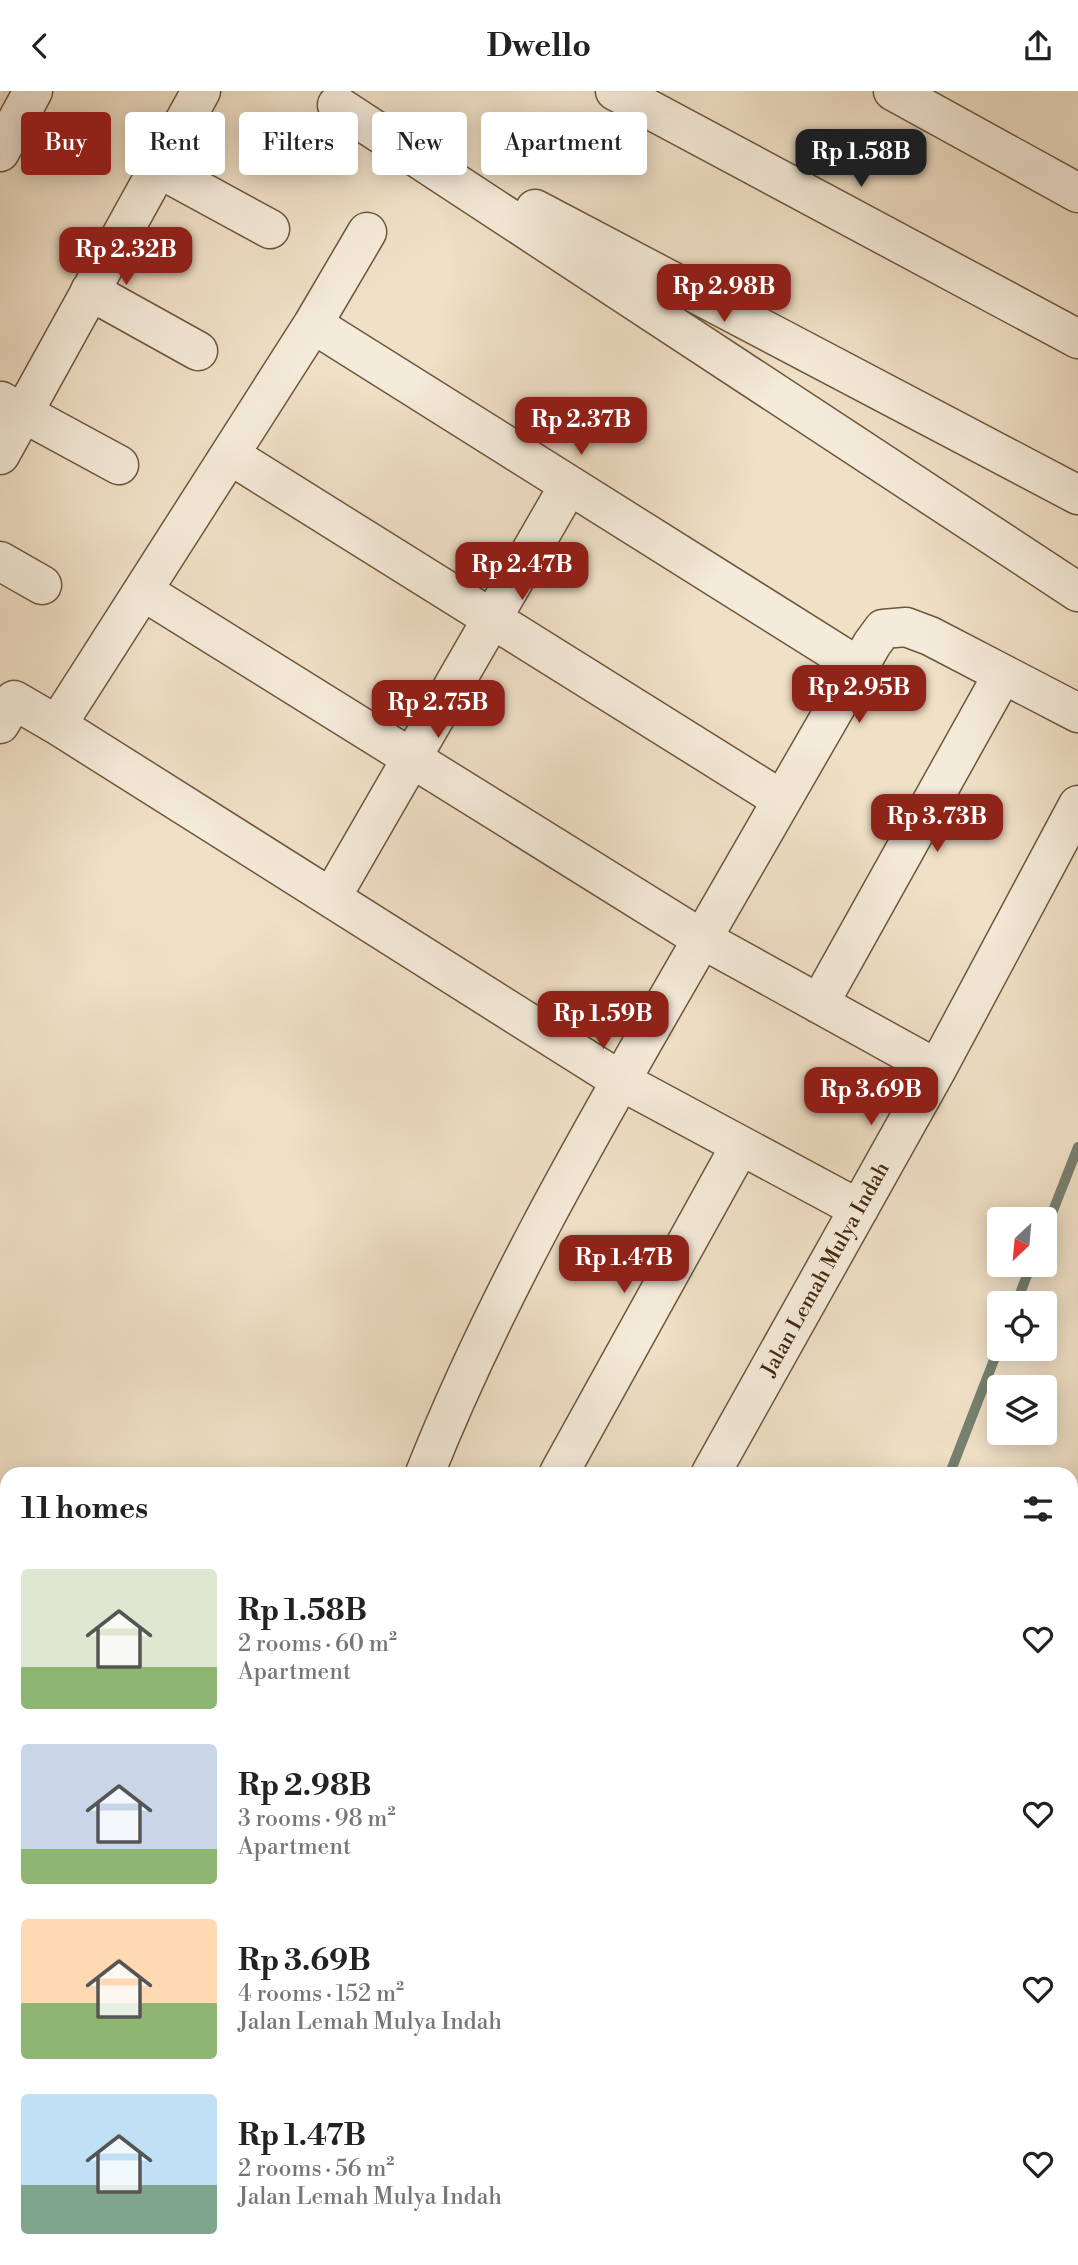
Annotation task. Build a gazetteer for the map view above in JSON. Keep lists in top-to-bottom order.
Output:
{
  "streets": {
    "street": ["Jalan Lemah Mulya Indah"]
  },
  "north": "bottom left",
  "page": {
    "header": "Dwello",
    "chip": [
      "Buy",
      "Rent",
      "Filters",
      "New",
      "Apartment"
    ],
    "price": [
      "Rp 1.58B",
      "Rp 2.32B",
      "Rp 2.98B",
      "Rp 2.37B",
      "Rp 2.47B",
      "Rp 2.95B",
      "Rp 2.75B",
      "Rp 3.73B",
      "Rp 1.59B",
      "Rp 3.69B",
      "Rp 1.47B"
    ],
    "heading": "11 homes",
    "list": [
      {
        "name": "Rp 1.58B",
        "note": "2 rooms · 60 m² · Apartment"
      },
      {
        "name": "Rp 2.98B",
        "note": "3 rooms · 98 m² · Apartment"
      },
      {
        "name": "Rp 3.69B",
        "note": "4 rooms · 152 m² · Jalan Lemah Mulya Indah"
      },
      {
        "name": "Rp 1.47B",
        "note": "2 rooms · 56 m² · Jalan Lemah Mulya Indah"
      }
    ]
  }
}
